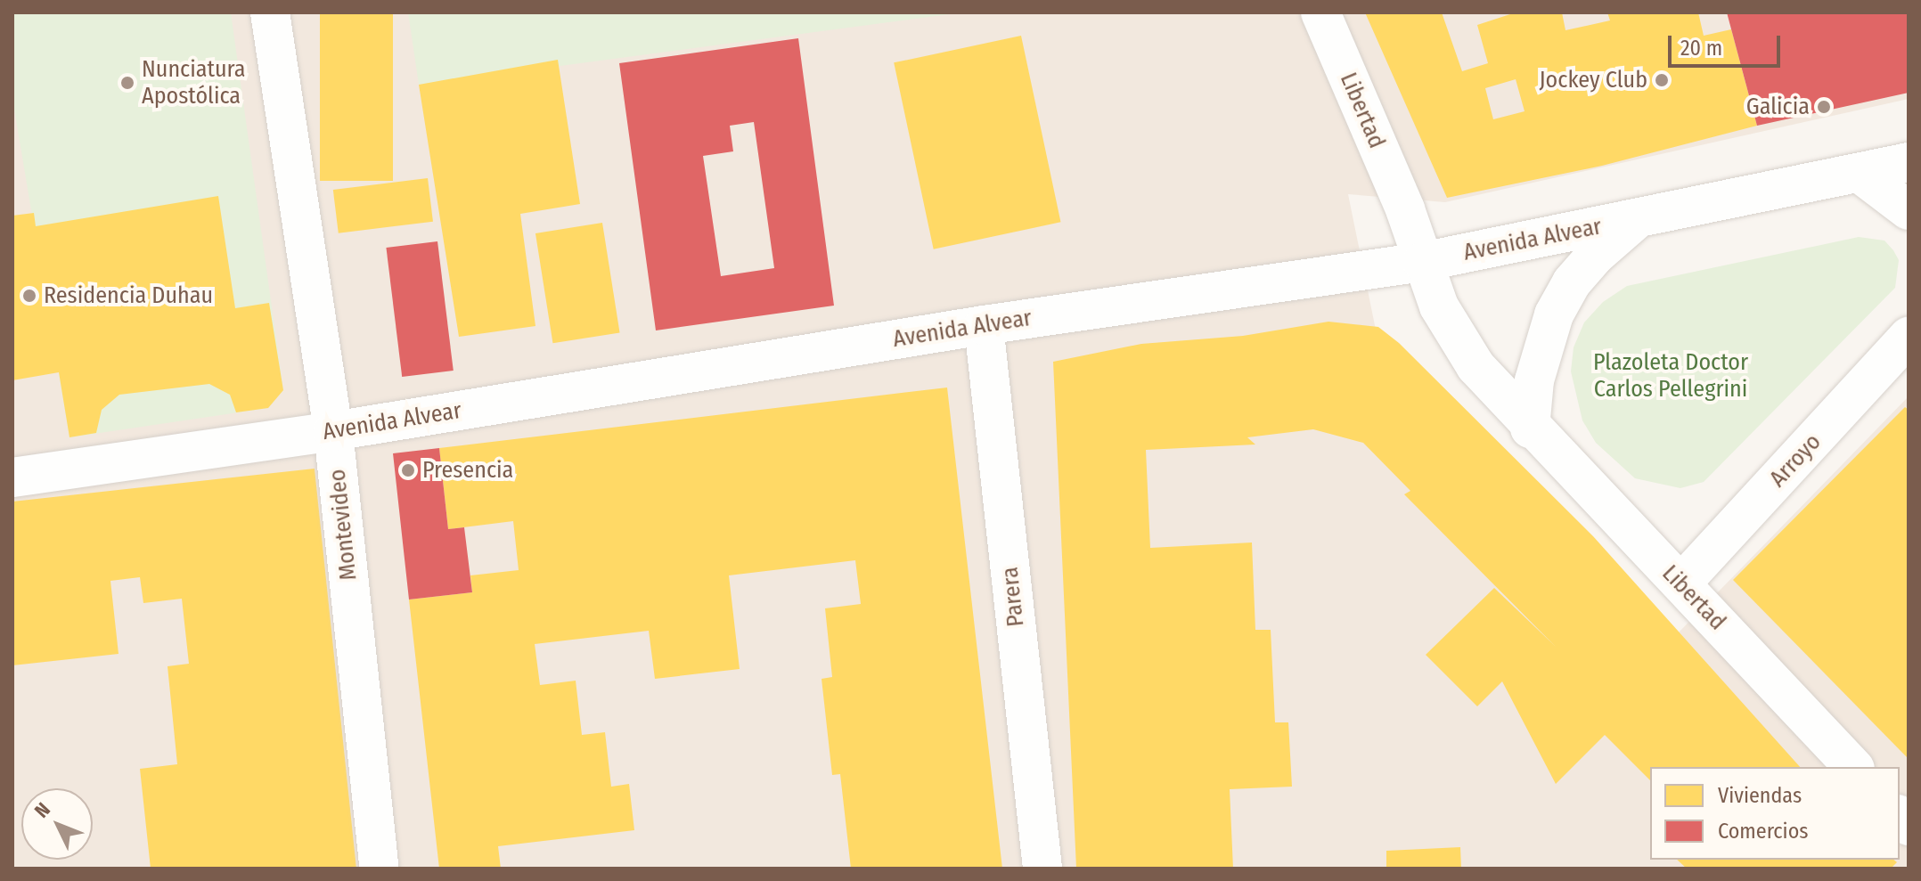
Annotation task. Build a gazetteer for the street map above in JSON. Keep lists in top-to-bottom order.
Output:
{
  "streets": {
    "street": [
      "Libertad",
      "Avenida Alvear",
      "Arroyo",
      "Montevideo",
      "Parera"
    ]
  },
  "crossings": [
    ["Libertad", "Avenida Alvear"],
    ["Libertad", "Arroyo"],
    ["Avenida Alvear", "Montevideo"],
    ["Avenida Alvear", "Parera"]
  ],
  "parks": ["Plazoleta Doctor Carlos Pellegrini"],
  "places": [
    "Jockey Club",
    "Nunciatura Apostólica",
    "Galicia",
    "Residencia Duhau",
    "Presencia"
  ],
  "legend": ["Viviendas", "Comercios"],
  "scale_bar": "20 m",
  "north": "top left"
}
